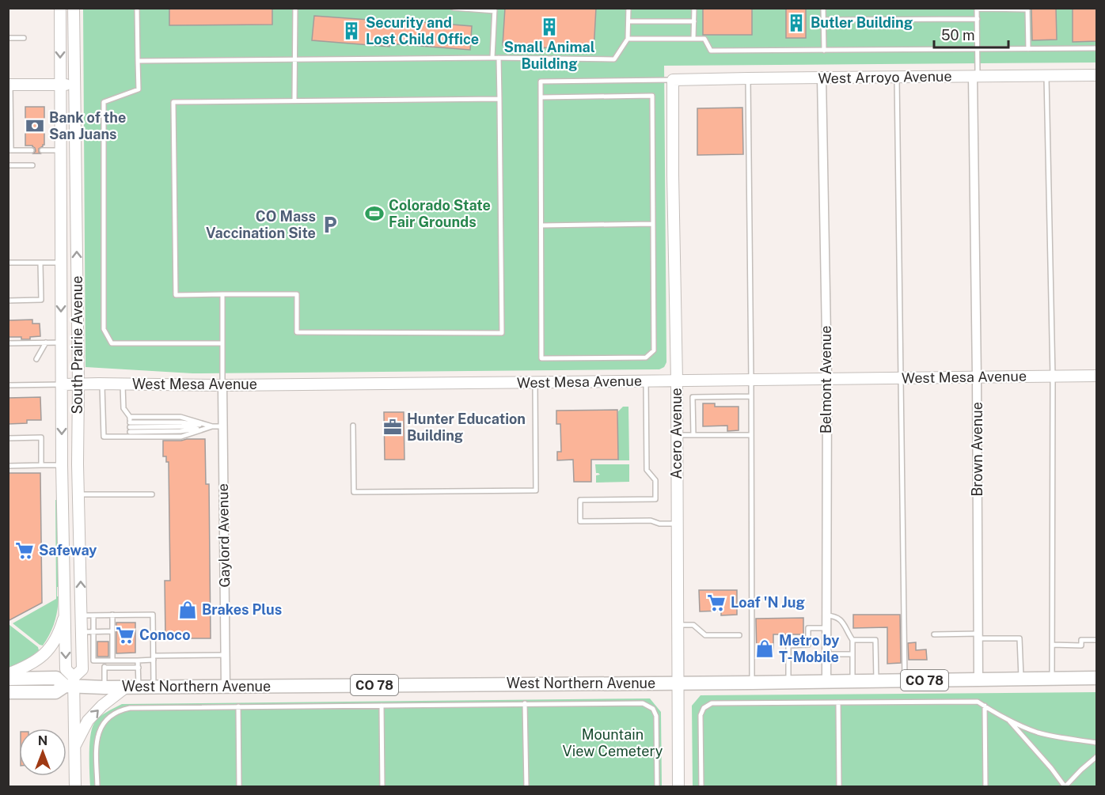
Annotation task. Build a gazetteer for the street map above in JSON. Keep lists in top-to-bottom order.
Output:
{
  "streets": {
    "main road": ["CO 78", "West Northern Avenue"],
    "street": [
      "West Arroyo Avenue",
      "South Prairie Avenue",
      "West Mesa Avenue",
      "Belmont Avenue",
      "Acero Avenue",
      "Brown Avenue",
      "Gaylord Avenue"
    ]
  },
  "crossings": [
    ["West Arroyo Avenue", "Belmont Avenue"],
    ["West Arroyo Avenue", "Acero Avenue"],
    ["West Arroyo Avenue", "Brown Avenue"],
    ["South Prairie Avenue", "West Mesa Avenue"],
    ["South Prairie Avenue", "West Northern Avenue"],
    ["West Mesa Avenue", "Belmont Avenue"],
    ["West Mesa Avenue", "Acero Avenue"],
    ["West Mesa Avenue", "Brown Avenue"],
    ["West Mesa Avenue", "Gaylord Avenue"],
    ["Belmont Avenue", "West Northern Avenue"],
    ["Acero Avenue", "West Northern Avenue"],
    ["Brown Avenue", "West Northern Avenue"],
    ["Gaylord Avenue", "West Northern Avenue"]
  ],
  "parks": ["Mountain View Cemetery"],
  "places": {
    "building": ["Butler Building", "Small Animal Building", "Security and Lost Child Office"],
    "bank": ["Bank of the San Juans"],
    "sports": ["Colorado State Fair Grounds"],
    "parking": ["CO Mass Vaccination Site"],
    "office": ["Hunter Education Building"],
    "supermarket": ["Safeway", "Loaf 'N Jug", "Conoco"],
    "shop": ["Brakes Plus", "Metro by T-Mobile"]
  },
  "scale_bar": "50 m",
  "north": "top"
}
